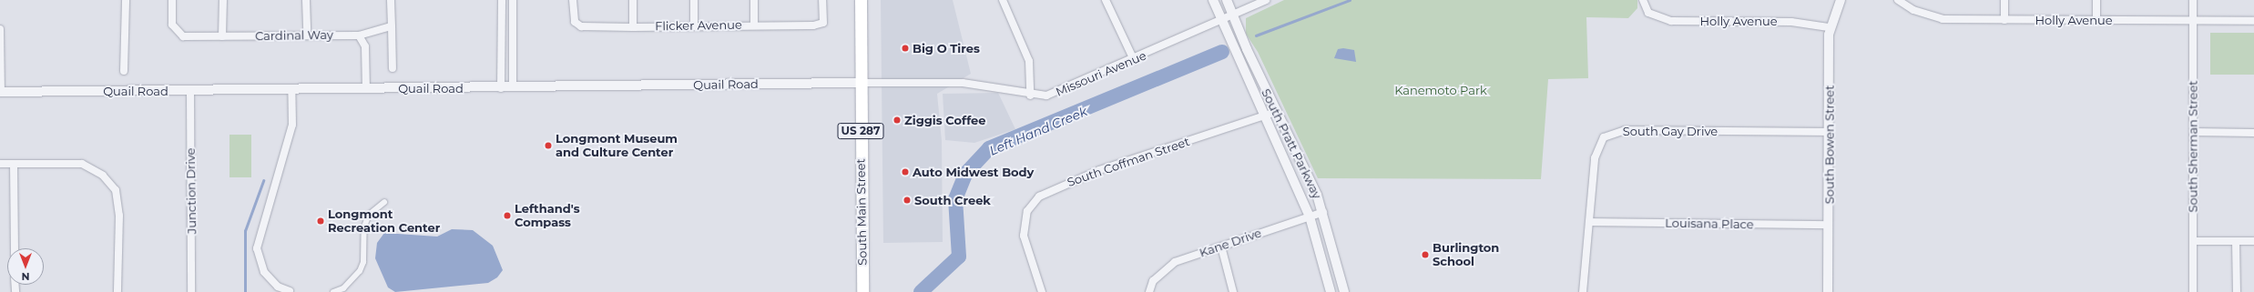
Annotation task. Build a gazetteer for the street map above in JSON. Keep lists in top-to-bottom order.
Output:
{
  "streets": {
    "main road": ["US 287", "South Main Street"],
    "street": [
      "Holly Avenue",
      "Flicker Avenue",
      "Cardinal Way",
      "Missouri Avenue",
      "Quail Road",
      "South Gay Drive",
      "South Pratt Parkway",
      "South Bowen Street",
      "South Sherman Street",
      "South Coffman Street",
      "Junction Drive",
      "Louisana Place",
      "Kane Drive"
    ]
  },
  "crossings": [
    ["Holly Avenue", "South Bowen Street"],
    ["Holly Avenue", "South Sherman Street"],
    ["Missouri Avenue", "Quail Road"],
    ["Missouri Avenue", "South Pratt Parkway"],
    ["Missouri Avenue", "South Main Street"],
    ["Quail Road", "Junction Drive"],
    ["Quail Road", "South Main Street"],
    ["South Gay Drive", "South Bowen Street"],
    ["South Gay Drive", "Louisana Place"],
    ["South Pratt Parkway", "South Coffman Street"],
    ["South Pratt Parkway", "Kane Drive"],
    ["South Bowen Street", "Louisana Place"]
  ],
  "water": ["Left Hand Creek"],
  "parks": ["Kanemoto Park"],
  "places": [
    "Big O Tires",
    "Ziggis Coffee",
    "Longmont Museum and Culture Center",
    "Auto Midwest Body",
    "South Creek",
    "Lefthand's Compass",
    "Longmont Recreation Center",
    "Burlington School"
  ],
  "north": "bottom"
}
